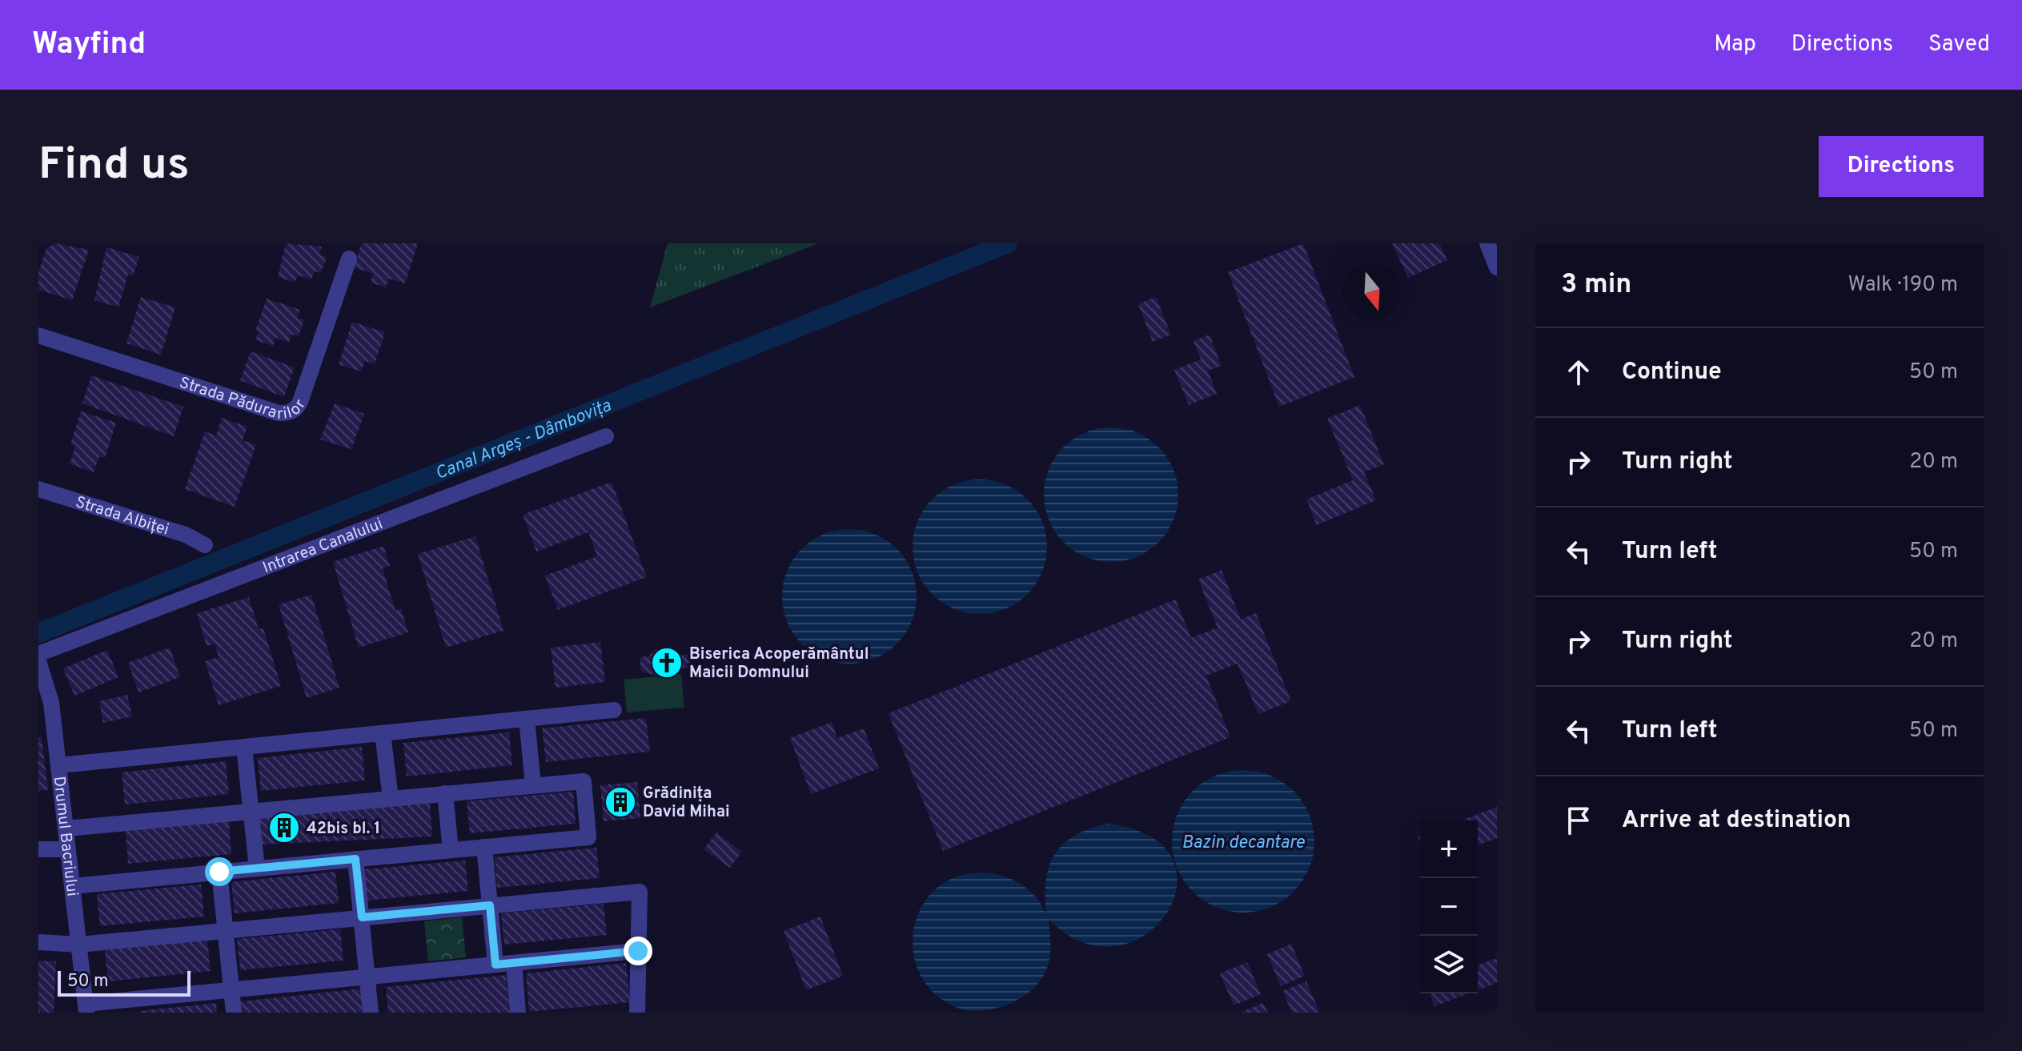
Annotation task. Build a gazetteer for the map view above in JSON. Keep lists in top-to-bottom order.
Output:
{
  "streets": {
    "street": [
      "Strada Pădurarilor",
      "Strada Albiței",
      "Intrarea Canalului",
      "Drumul Bacriului"
    ]
  },
  "water": ["Canal Argeș - Dâmbovița", "Bazin decantare"],
  "places": {
    "church": ["Biserica Acoperământul Maicii Domnului"],
    "building": ["Grădinița David Mihai", "42bis bl. 1"]
  },
  "scale_bar": "50 m",
  "north": "bottom",
  "page": {
    "header": "Wayfind",
    "nav": ["Map", "Directions", "Saved"],
    "buttons": "Directions",
    "title": "Find us",
    "heading": ["3 min", "Walk · 190 m"],
    "list": [
      ["Continue", "50 m"],
      ["Turn right", "20 m"],
      ["Turn left", "50 m"],
      ["Turn right", "20 m"],
      ["Turn left", "50 m"],
      "Arrive at destination"
    ],
    "map_buttons": ["+", "−"],
    "scale": "50 m"
  }
}
